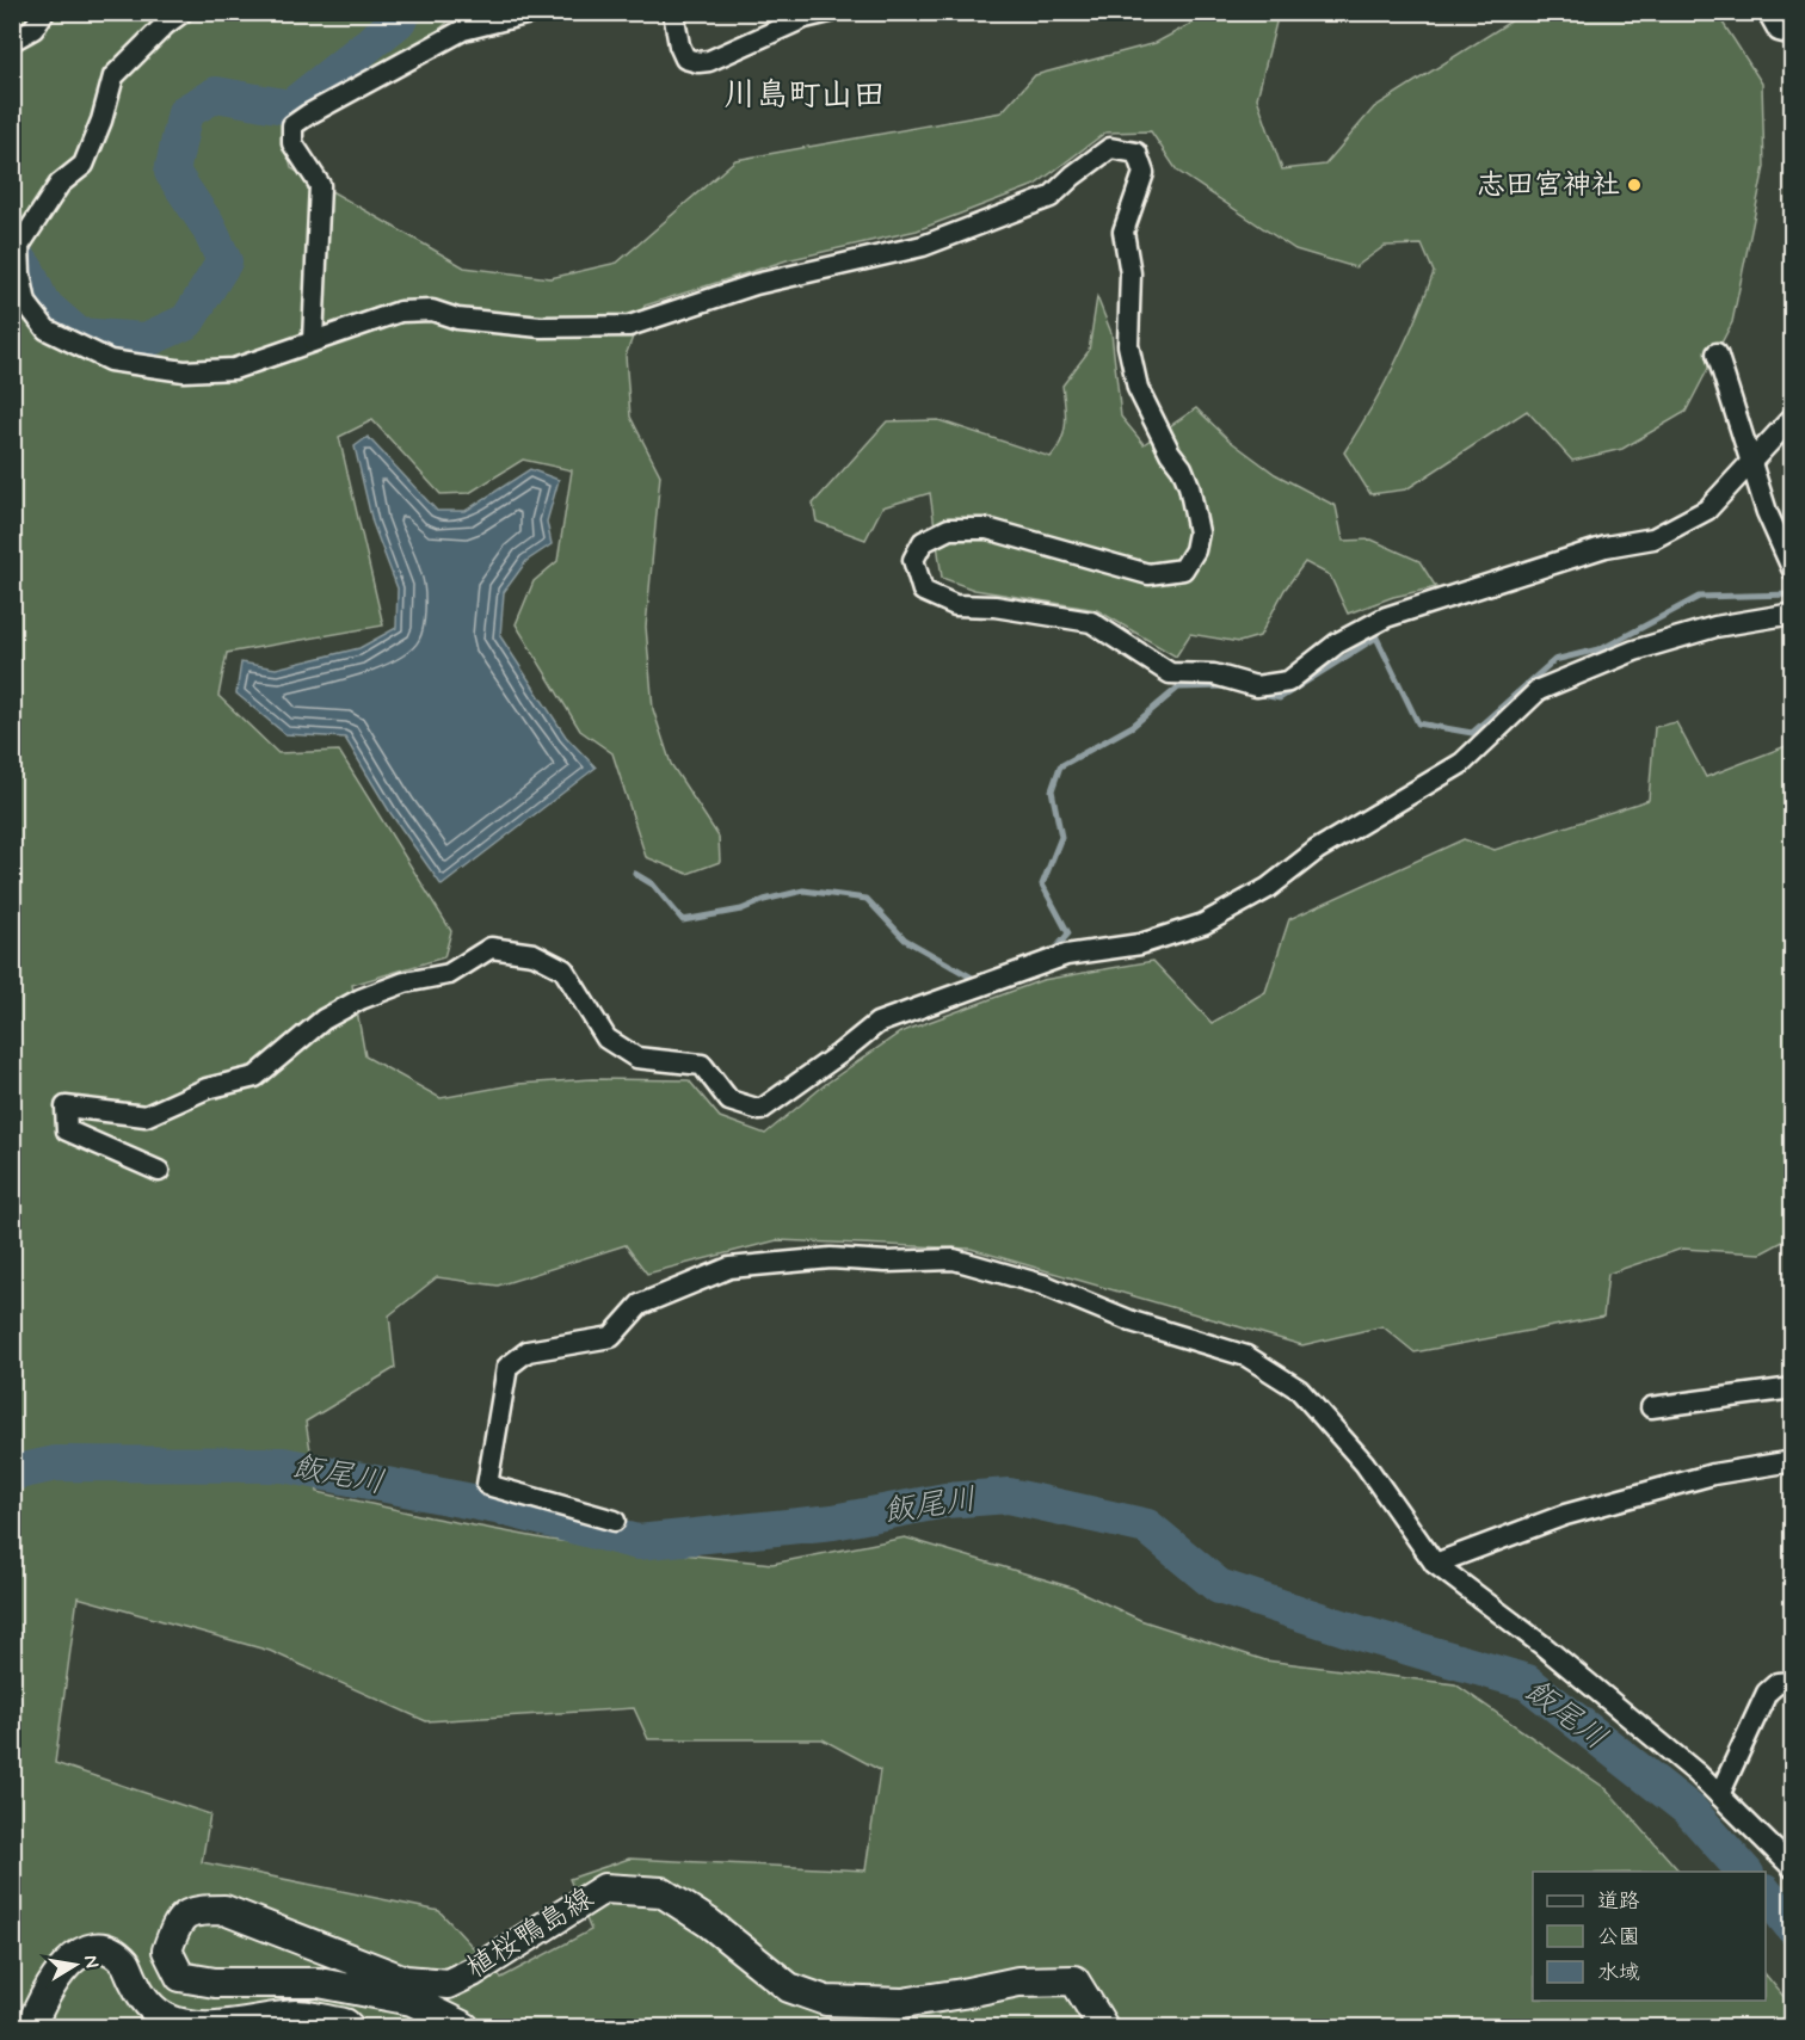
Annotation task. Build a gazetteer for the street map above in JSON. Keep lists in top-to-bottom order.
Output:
{
  "streets": {
    "main road": ["植桜鴨島線"]
  },
  "districts": ["川島町山田"],
  "water": ["飯尾川"],
  "places": ["志田宮神社"],
  "legend": ["道路", "公園", "水域"],
  "north": "right"
}
